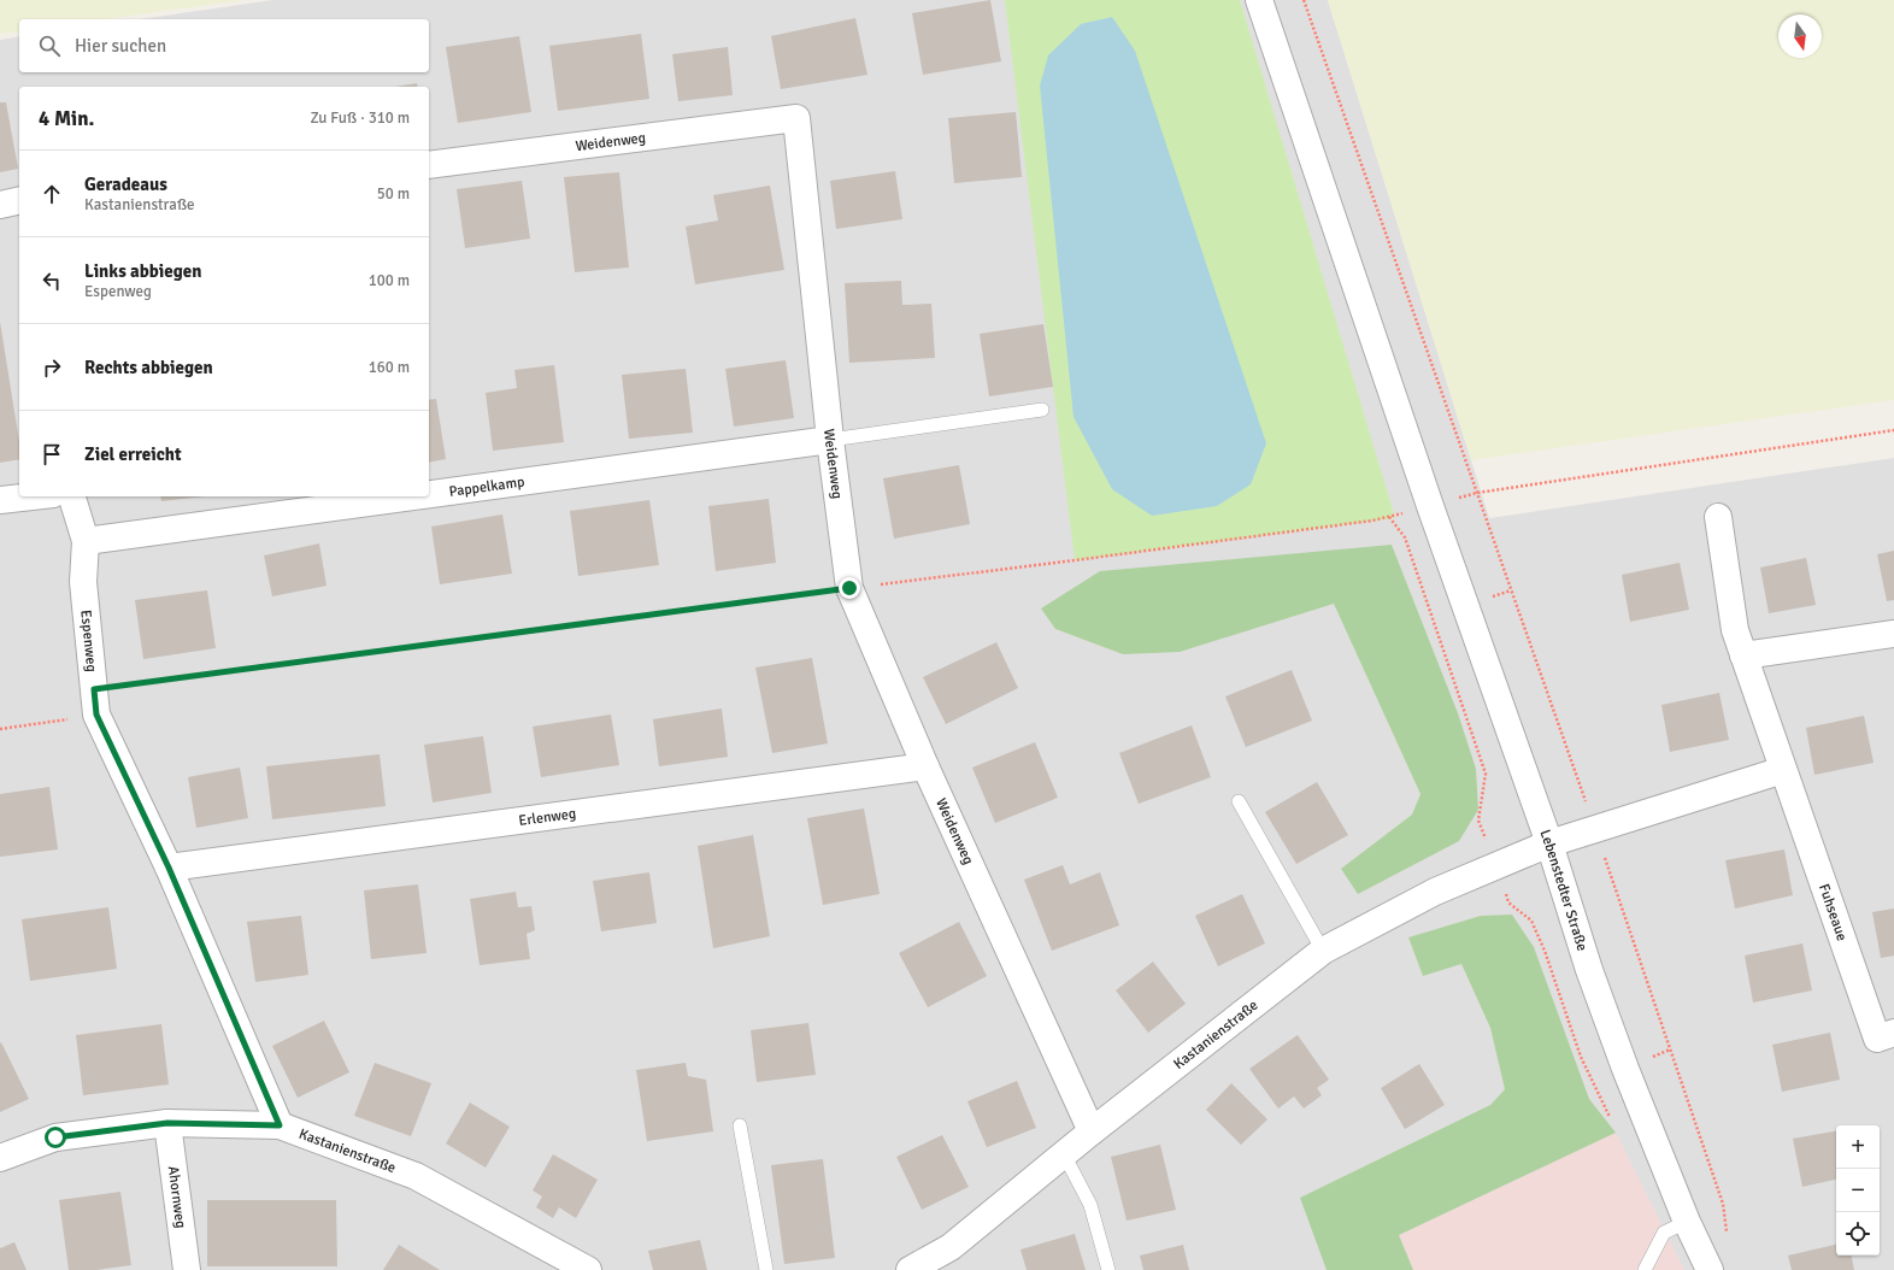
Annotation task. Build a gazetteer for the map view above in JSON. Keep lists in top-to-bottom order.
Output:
{
  "streets": {
    "street": [
      "Weidenweg",
      "Pappelkamp",
      "Espenweg",
      "Erlenweg",
      "Lebenstedter Straße",
      "Fuhseaue",
      "Kastanienstraße",
      "Ahornweg"
    ]
  },
  "crossings": [
    ["Weidenweg", "Pappelkamp"],
    ["Weidenweg", "Erlenweg"],
    ["Weidenweg", "Kastanienstraße"],
    ["Pappelkamp", "Espenweg"],
    ["Espenweg", "Erlenweg"],
    ["Espenweg", "Kastanienstraße"],
    ["Lebenstedter Straße", "Kastanienstraße"],
    ["Kastanienstraße", "Ahornweg"]
  ],
  "north": "bottom",
  "page": {
    "search": "Hier suchen",
    "heading": ["4 Min.", "Zu Fuß · 310 m"],
    "list": [
      ["Geradeaus", "Kastanienstraße", "50 m"],
      ["Links abbiegen", "Espenweg", "100 m"],
      ["Rechts abbiegen", "160 m"],
      "Ziel erreicht"
    ],
    "map_buttons": ["+", "−"]
  }
}
